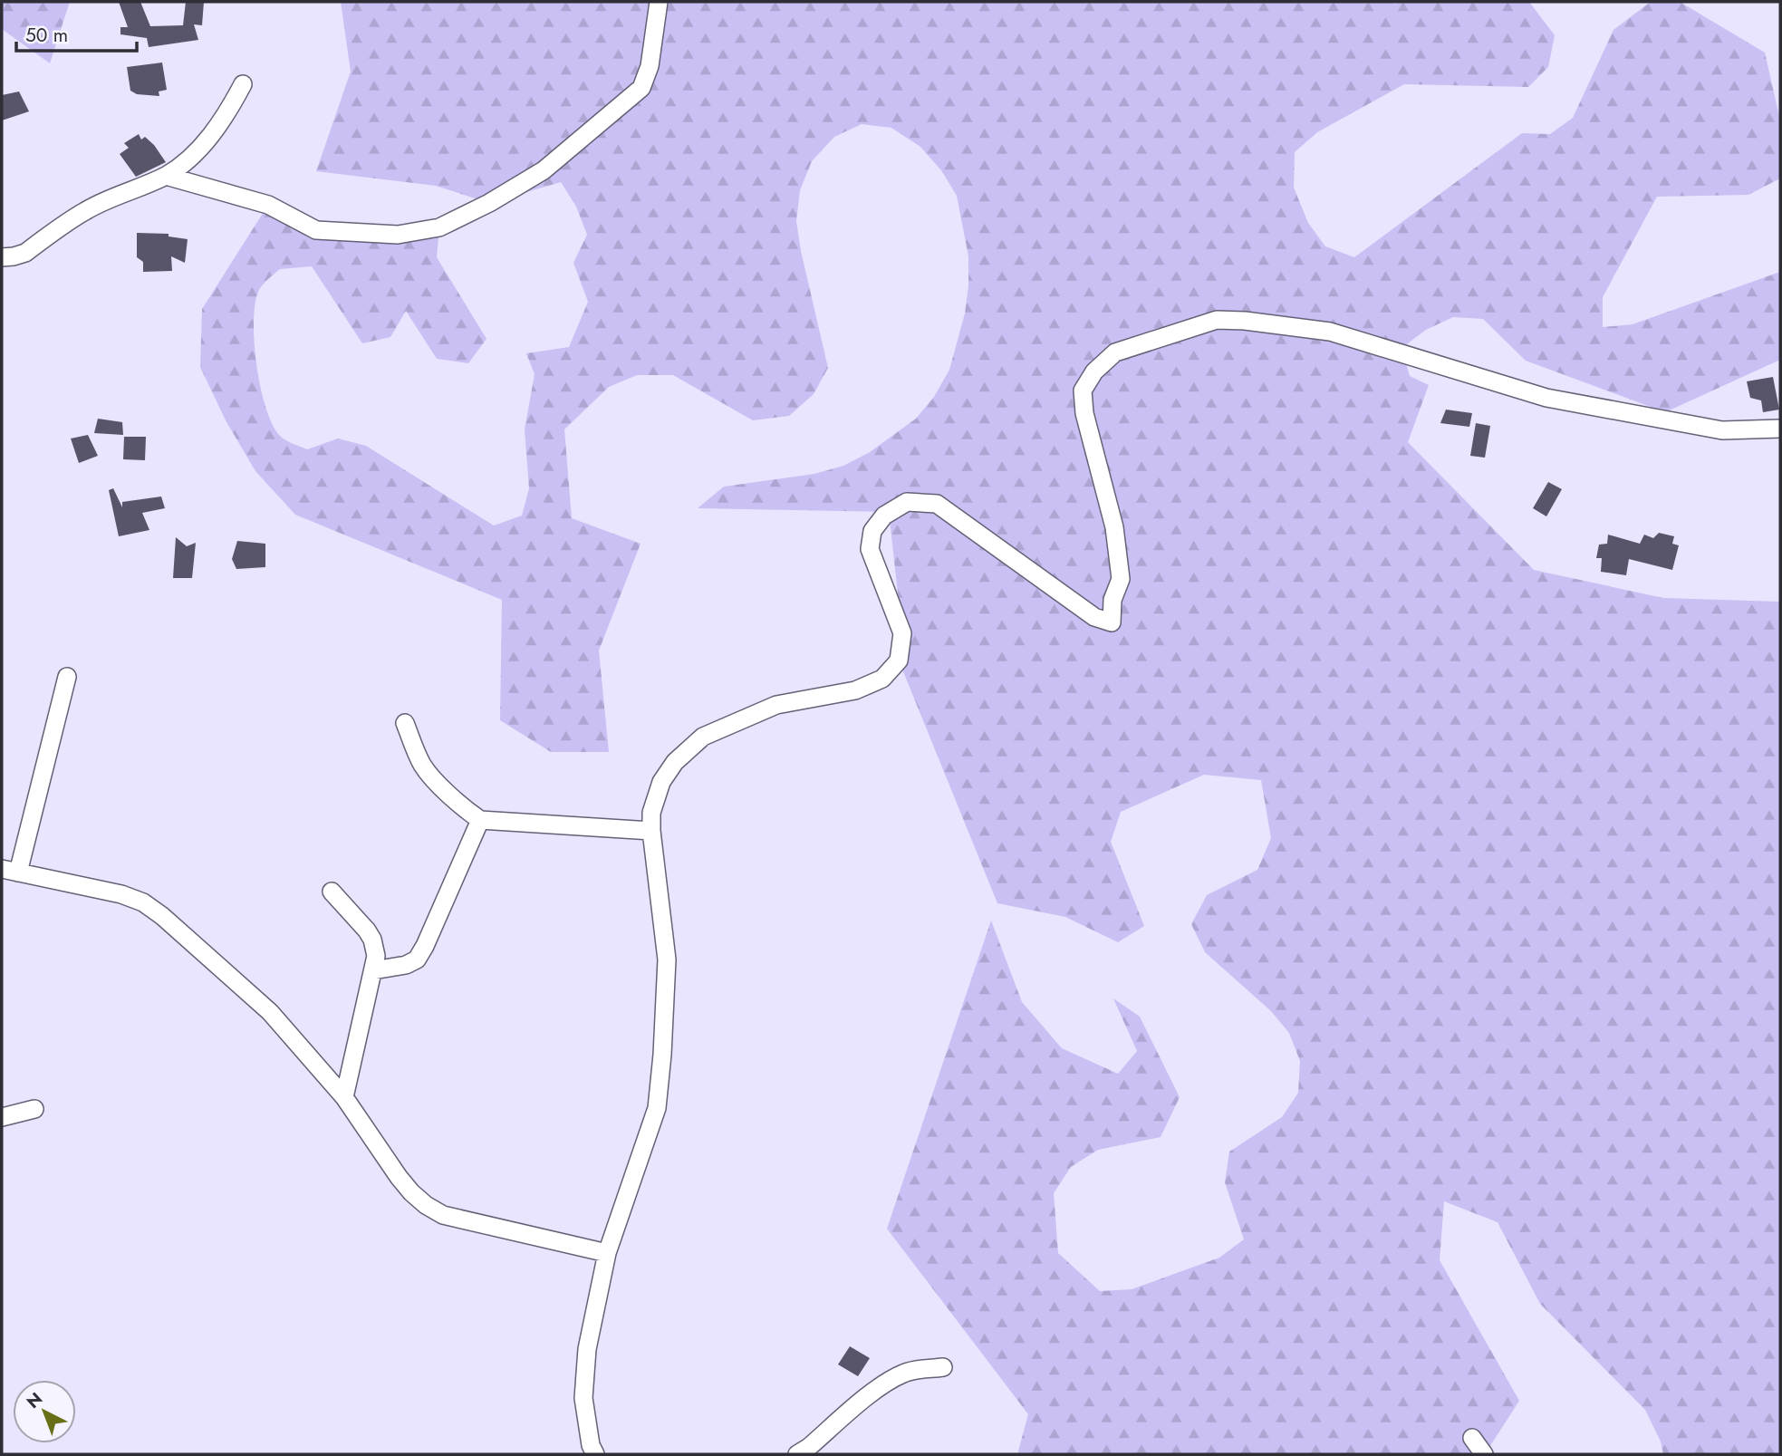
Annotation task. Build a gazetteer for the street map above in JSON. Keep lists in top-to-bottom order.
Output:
{
  "scale_bar": "50 m",
  "north": "top left"
}
